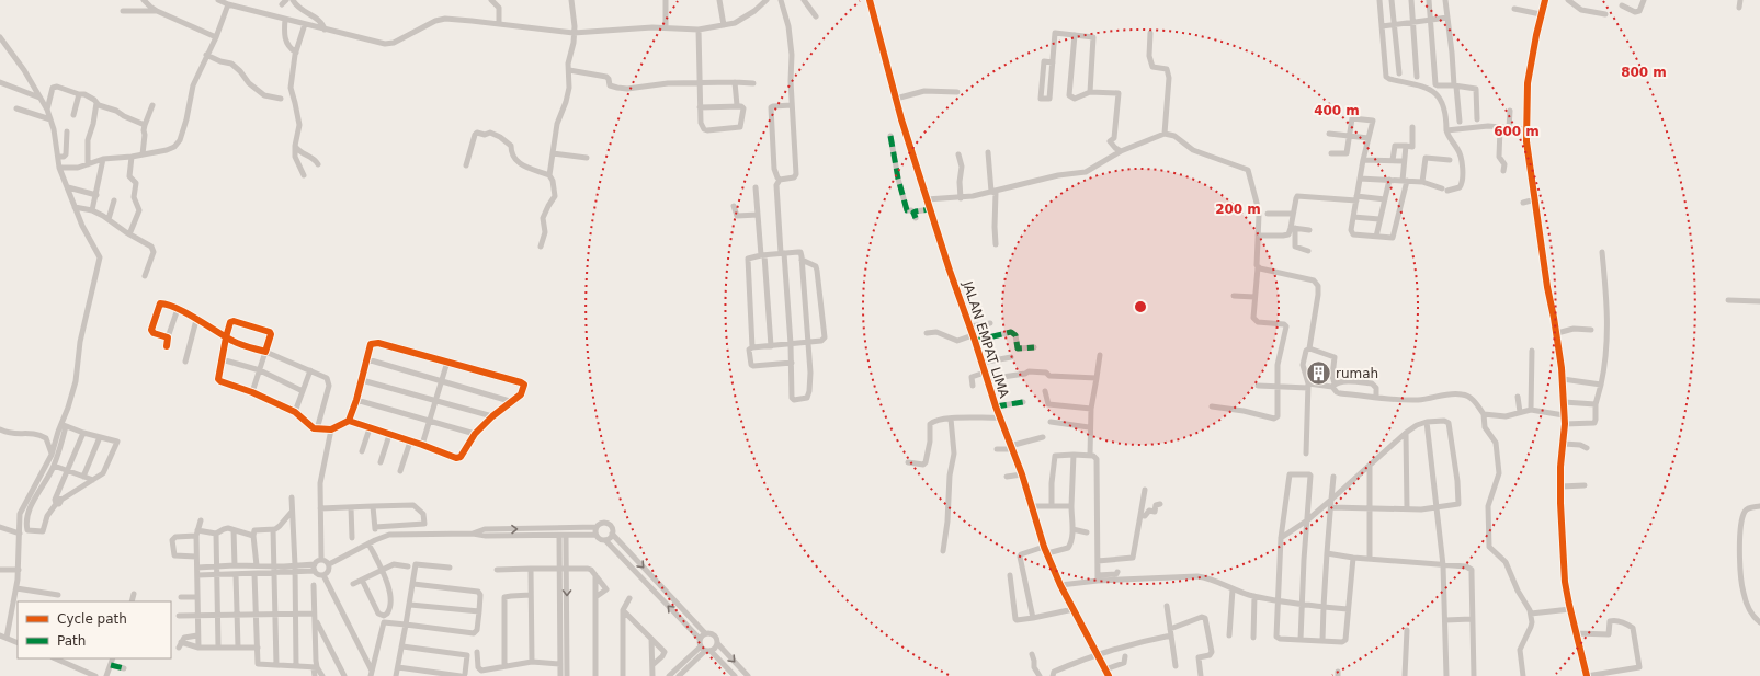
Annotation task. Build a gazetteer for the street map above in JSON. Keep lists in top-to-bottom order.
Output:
{
  "streets": {
    "street": ["JALAN EMPAT LIMA"]
  },
  "places": {
    "building": ["rumah"]
  },
  "legend": ["Cycle path", "Path"],
  "rings": [
    "800 m",
    "400 m",
    "600 m",
    "200 m"
  ]
}
